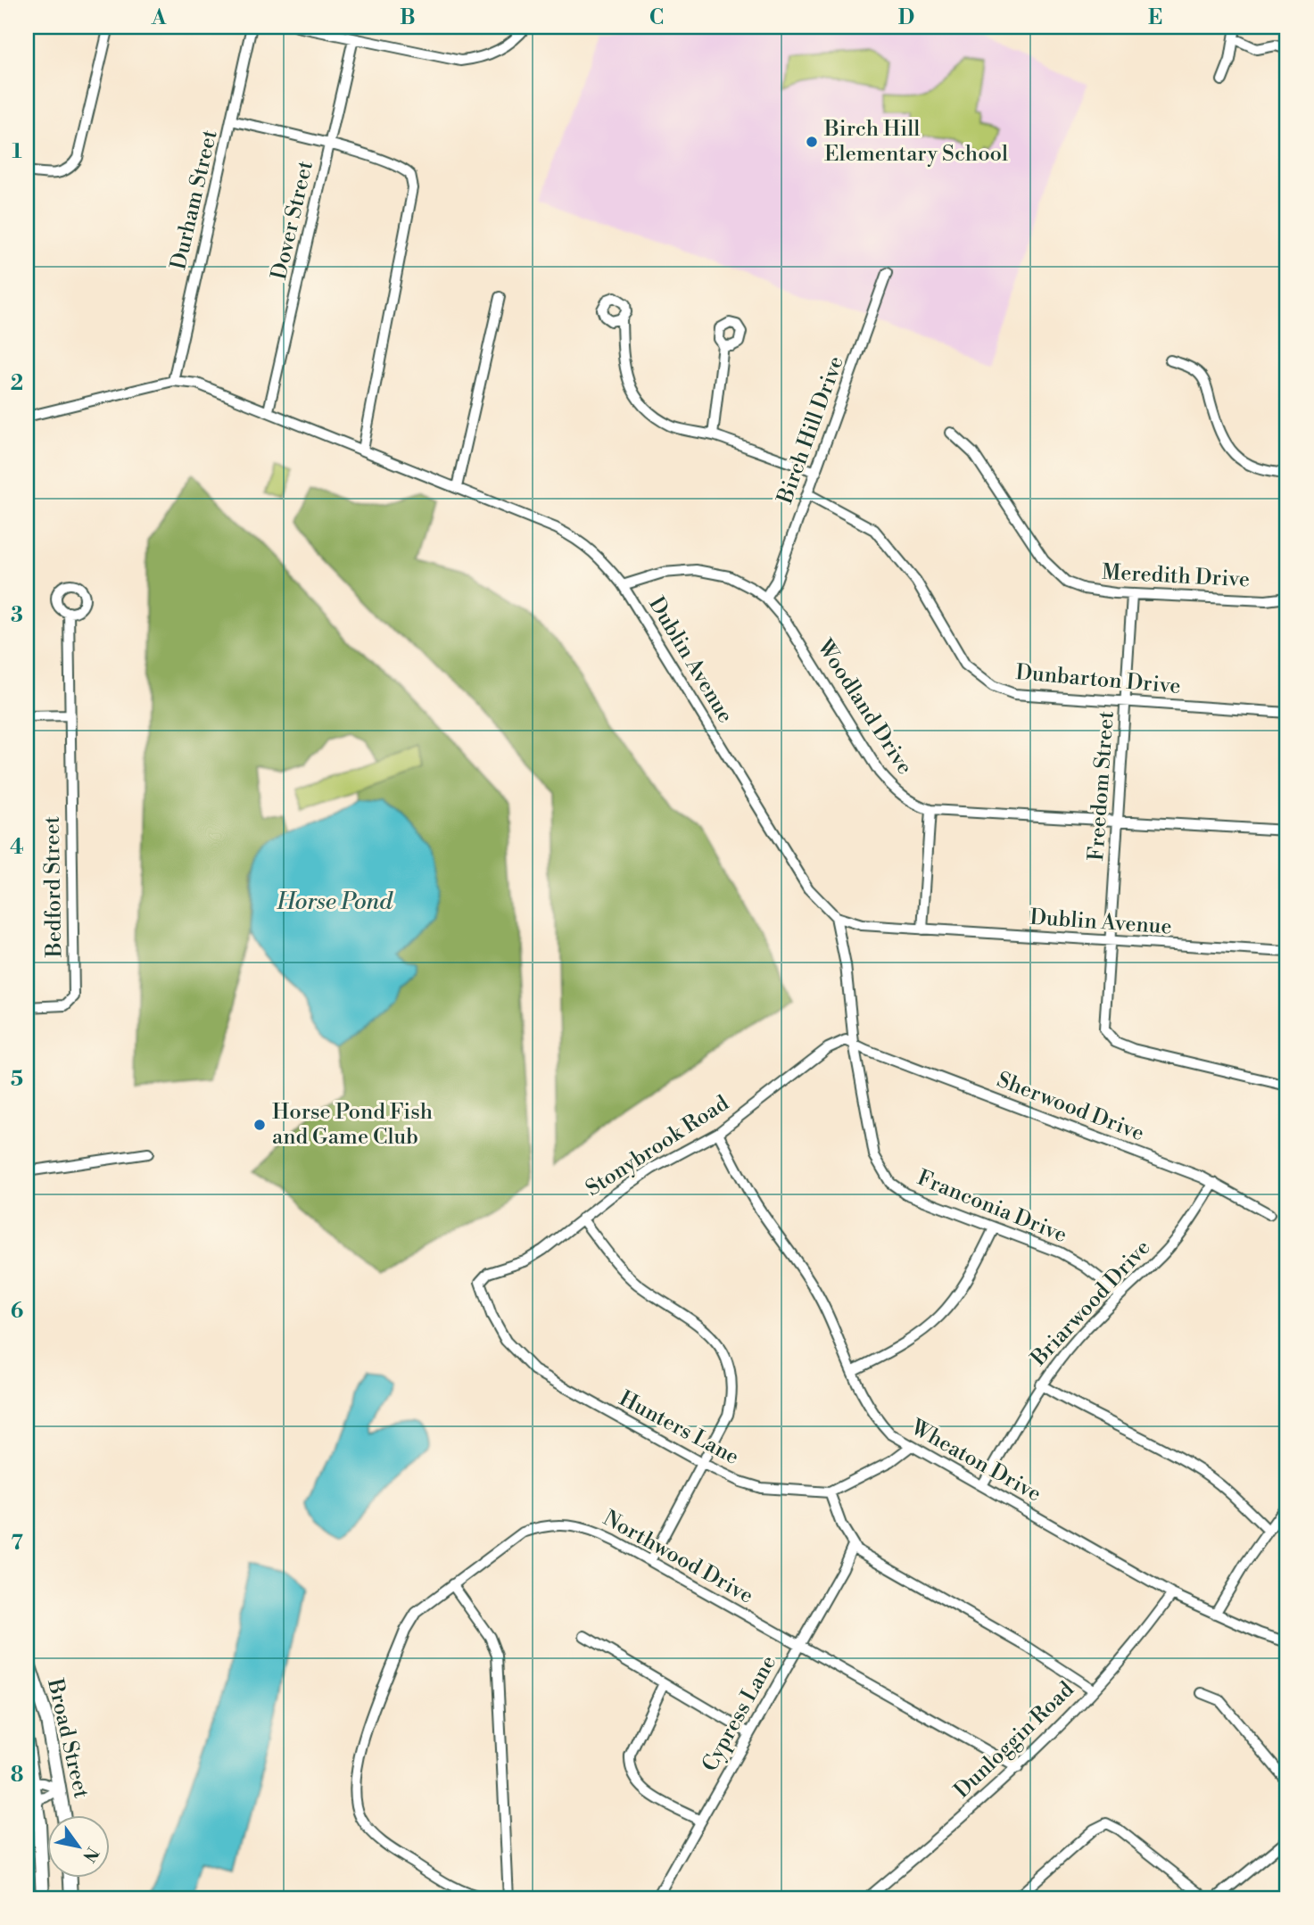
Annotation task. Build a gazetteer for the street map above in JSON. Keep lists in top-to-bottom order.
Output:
{
  "streets": {
    "main road": ["Broad Street"],
    "street": [
      "Durham Street",
      "Dover Street",
      "Birch Hill Drive",
      "Meredith Drive",
      "Dublin Avenue",
      "Dunbarton Drive",
      "Woodland Drive",
      "Freedom Street",
      "Bedford Street",
      "Sherwood Drive",
      "Stonybrook Road",
      "Franconia Drive",
      "Briarwood Drive",
      "Hunters Lane",
      "Wheaton Drive",
      "Northwood Drive",
      "Cypress Lane",
      "Dunloggin Road"
    ]
  },
  "crossings": [
    ["Durham Street", "Dublin Avenue"],
    ["Dover Street", "Dublin Avenue"],
    ["Birch Hill Drive", "Dunbarton Drive"],
    ["Birch Hill Drive", "Woodland Drive"],
    ["Meredith Drive", "Freedom Street"],
    ["Dublin Avenue", "Woodland Drive"],
    ["Dublin Avenue", "Freedom Street"],
    ["Dublin Avenue", "Franconia Drive"],
    ["Dunbarton Drive", "Freedom Street"],
    ["Woodland Drive", "Freedom Street"],
    ["Sherwood Drive", "Stonybrook Road"],
    ["Sherwood Drive", "Franconia Drive"],
    ["Sherwood Drive", "Briarwood Drive"],
    ["Stonybrook Road", "Franconia Drive"],
    ["Stonybrook Road", "Hunters Lane"],
    ["Stonybrook Road", "Wheaton Drive"],
    ["Franconia Drive", "Briarwood Drive"],
    ["Briarwood Drive", "Wheaton Drive"],
    ["Wheaton Drive", "Dunloggin Road"],
    ["Northwood Drive", "Cypress Lane"],
    ["Northwood Drive", "Dunloggin Road"]
  ],
  "water": ["Horse Pond"],
  "places": ["Birch Hill Elementary School", "Horse Pond Fish and Game Club"],
  "north": "bottom right",
  "grid": {
    "columns": [
      "A",
      "B",
      "C",
      "D",
      "E"
    ],
    "rows": [
      "1",
      "2",
      "3",
      "4",
      "5",
      "6",
      "7",
      "8"
    ]
  }
}
